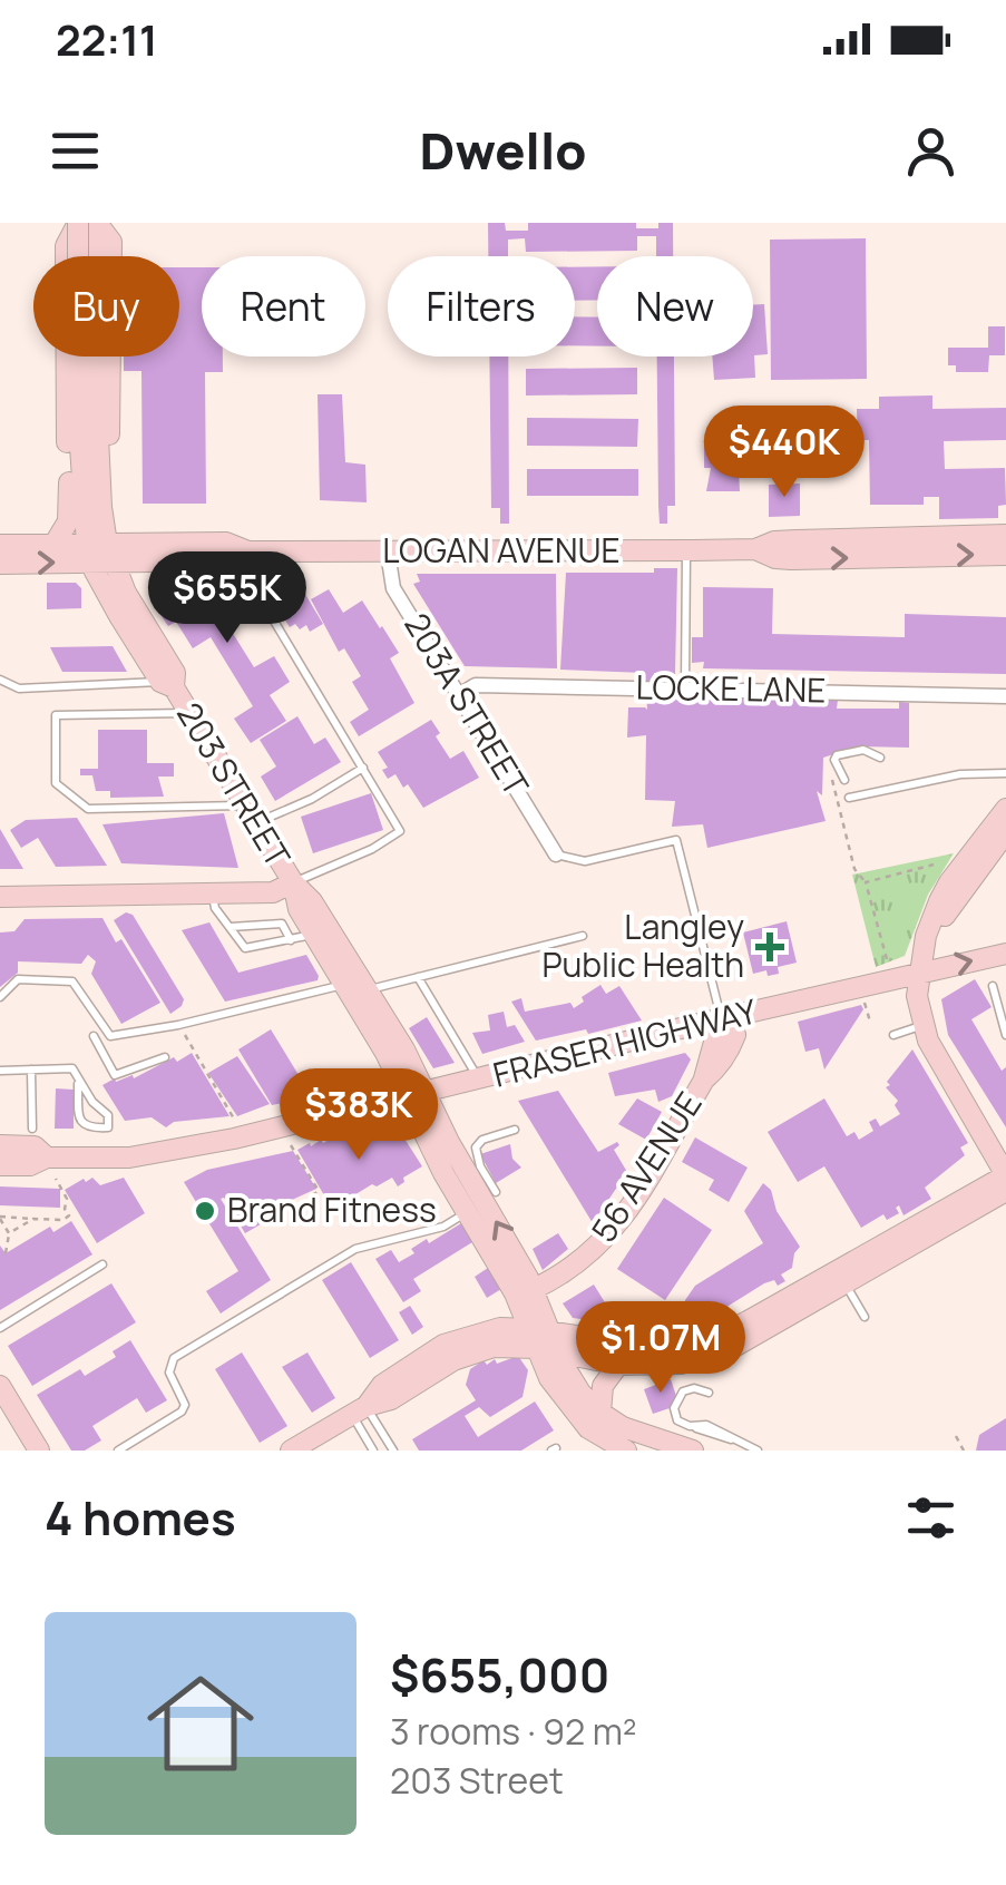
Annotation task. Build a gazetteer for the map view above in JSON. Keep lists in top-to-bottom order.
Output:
{
  "streets": {
    "main road": [
      "LOGAN AVENUE",
      "203 STREET",
      "FRASER HIGHWAY",
      "56 AVENUE"
    ],
    "street": ["LOCKE LANE", "203A STREET"]
  },
  "crossings": [
    ["LOGAN AVENUE", "203A STREET"],
    ["LOGAN AVENUE", "203 STREET"],
    ["LOCKE LANE", "203A STREET"],
    ["203 STREET", "FRASER HIGHWAY"],
    ["203 STREET", "56 AVENUE"],
    ["FRASER HIGHWAY", "56 AVENUE"]
  ],
  "places": {
    "health": ["Langley Public Health"],
    "other": ["Brand Fitness"]
  },
  "page": {
    "status": "22:11",
    "header": "Dwello",
    "chip": [
      "Buy",
      "Rent",
      "Filters",
      "New"
    ],
    "price": [
      "$440K",
      "$655K",
      "$383K",
      "$1.07M"
    ],
    "heading": "4 homes",
    "list": [
      {
        "name": "$655,000",
        "note": "3 rooms · 92 m² · 203 Street"
      }
    ]
  }
}
